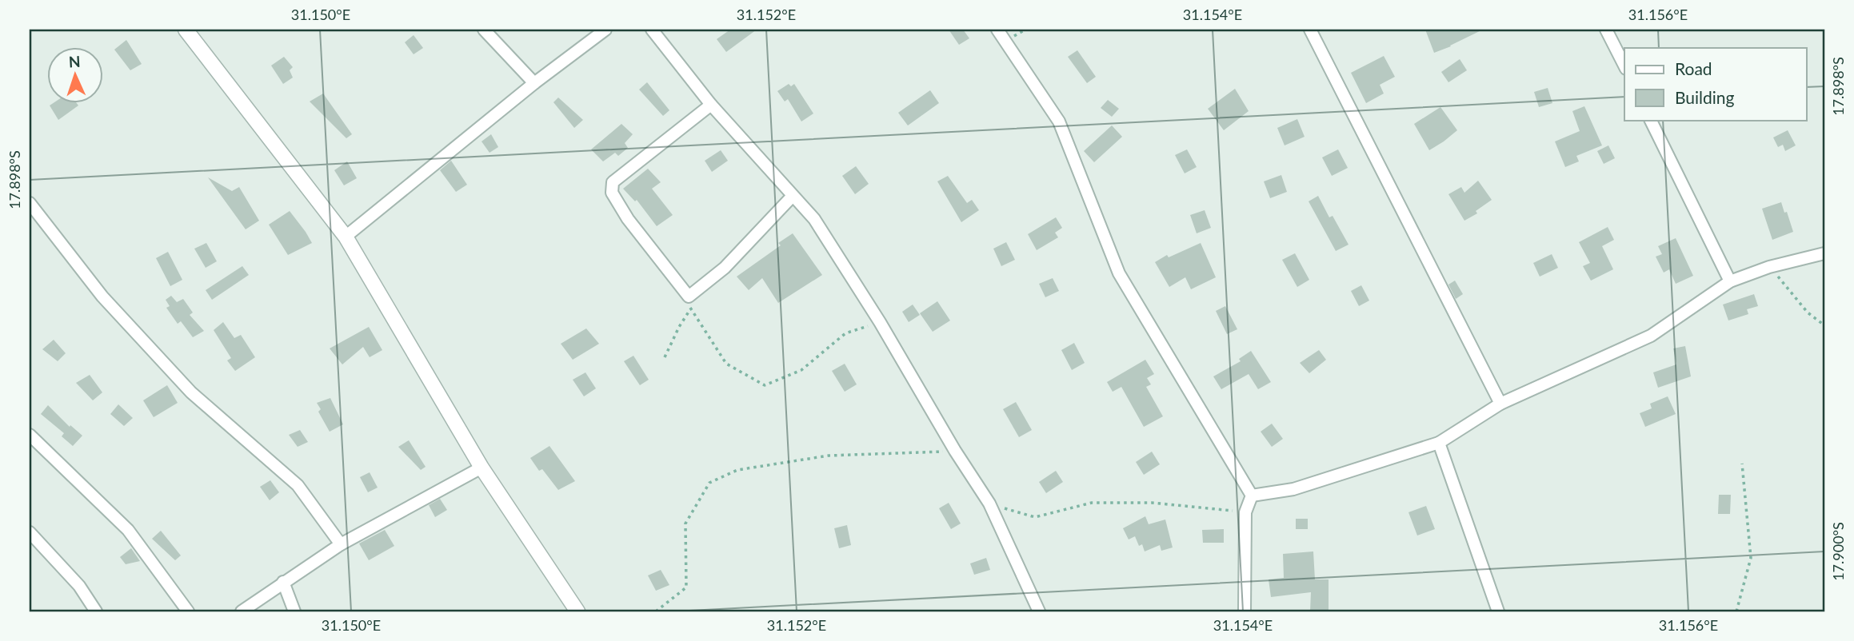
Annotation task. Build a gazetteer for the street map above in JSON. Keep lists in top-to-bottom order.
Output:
{
  "legend": ["Road", "Building"],
  "north": "top",
  "coordinates": [
    "31.150°E",
    "31.152°E",
    "31.154°E",
    "31.156°E",
    "17.898°S",
    "17.900°S"
  ]
}
